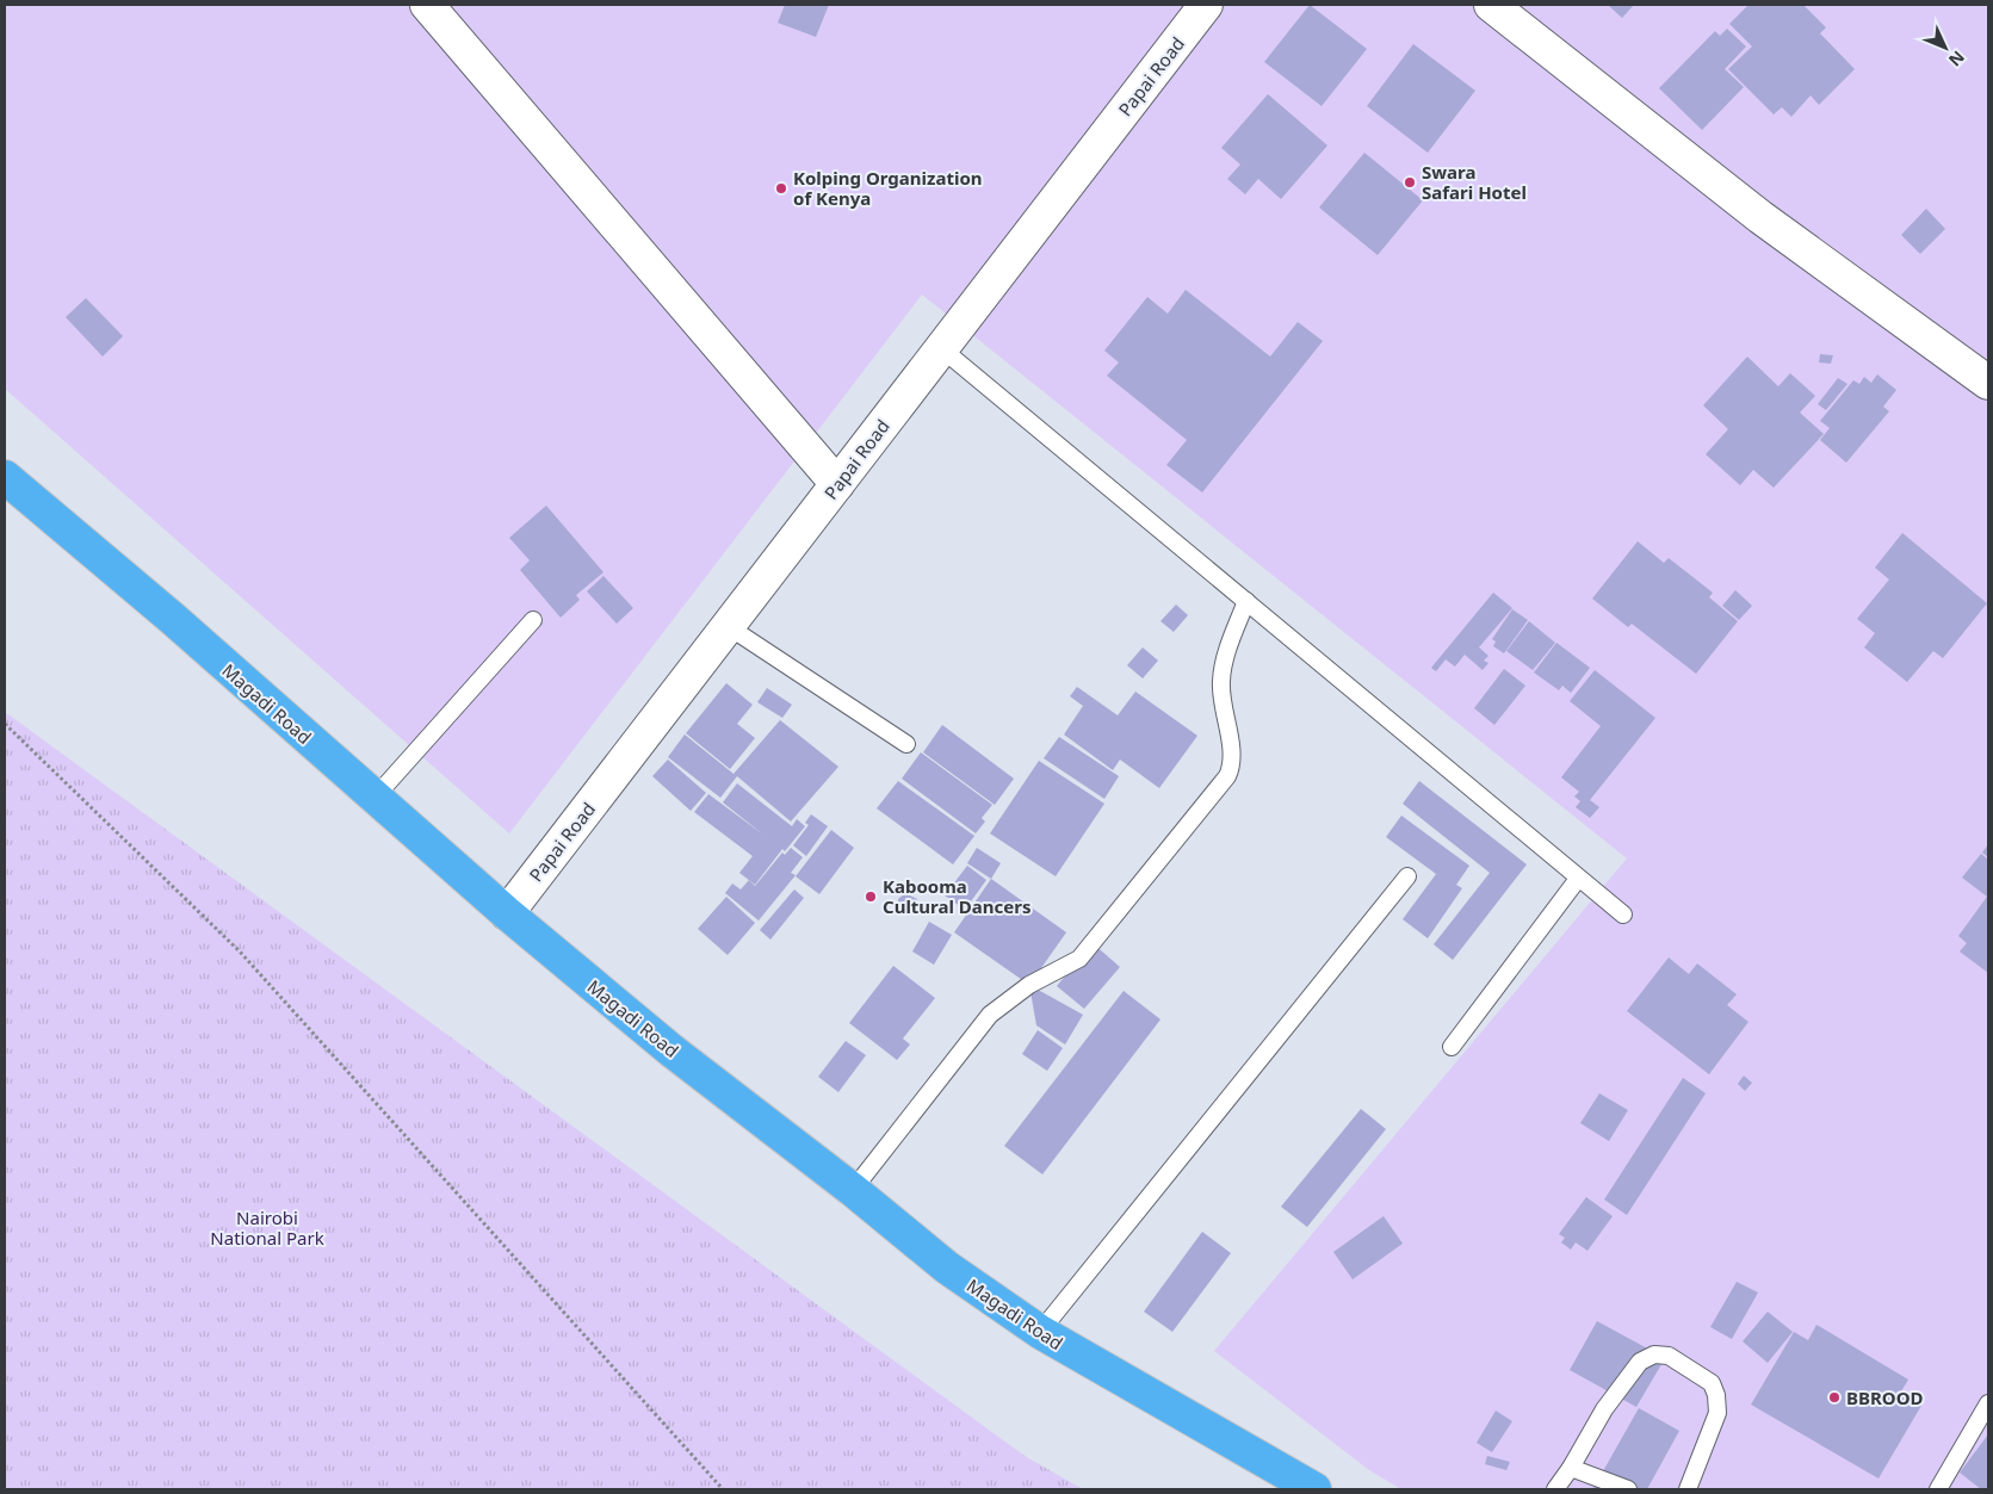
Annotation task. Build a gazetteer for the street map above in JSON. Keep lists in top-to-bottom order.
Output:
{
  "streets": {
    "highway": ["Magadi Road"],
    "street": ["Papai Road"]
  },
  "crossings": [
    ["Papai Road", "Magadi Road"]
  ],
  "parks": ["Nairobi National Park"],
  "places": [
    "Swara Safari Hotel",
    "Kolping Organization of Kenya",
    "Kabooma Cultural Dancers",
    "BBROOD"
  ],
  "north": "bottom right"
}
